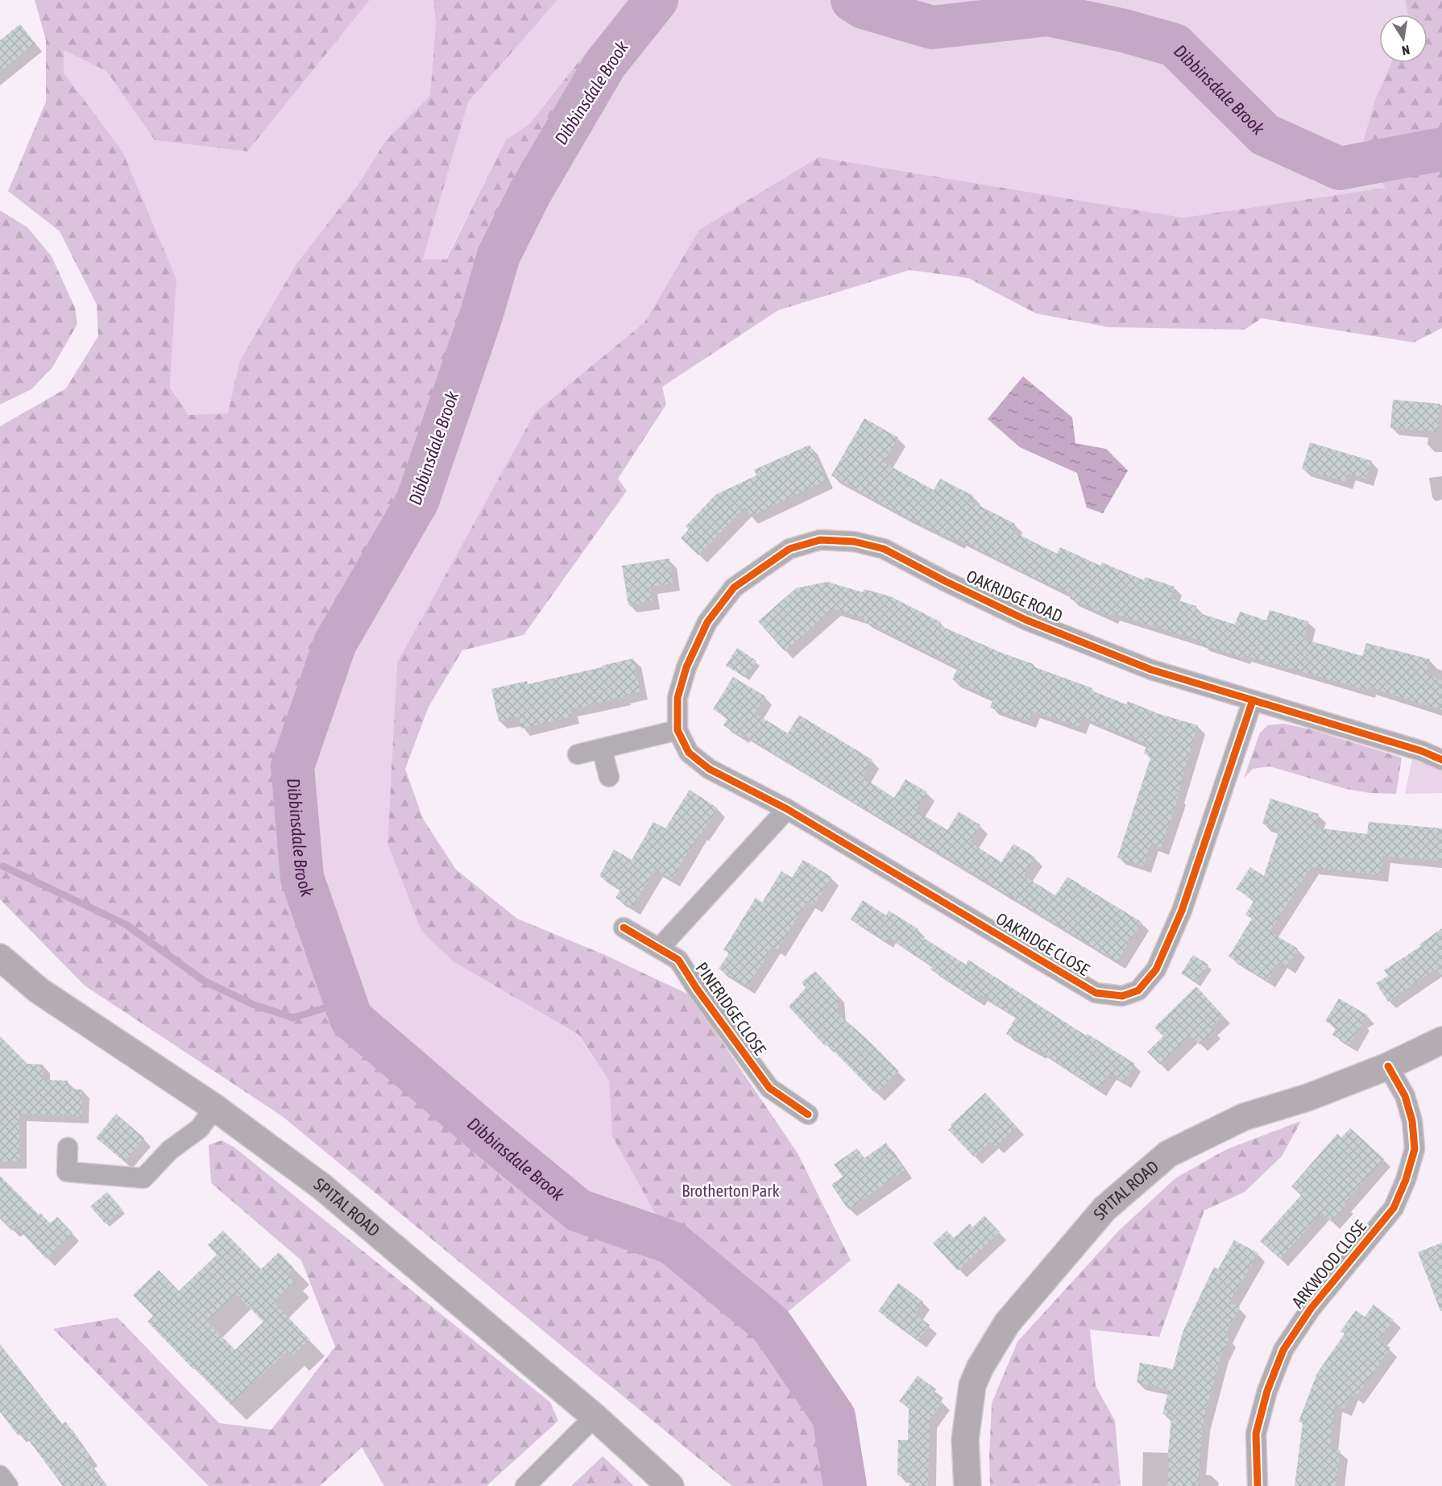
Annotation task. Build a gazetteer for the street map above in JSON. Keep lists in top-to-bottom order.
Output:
{
  "streets": {
    "main road": ["SPITAL ROAD"],
    "street": [
      "OAKRIDGE ROAD",
      "OAKRIDGE CLOSE",
      "PINERIDGE CLOSE",
      "ARKWOOD CLOSE"
    ]
  },
  "crossings": [
    ["OAKRIDGE ROAD", "OAKRIDGE CLOSE"],
    ["SPITAL ROAD", "ARKWOOD CLOSE"]
  ],
  "water": ["Dibbinsdale Brook"],
  "parks": ["Brotherton Park"],
  "north": "bottom"
}
